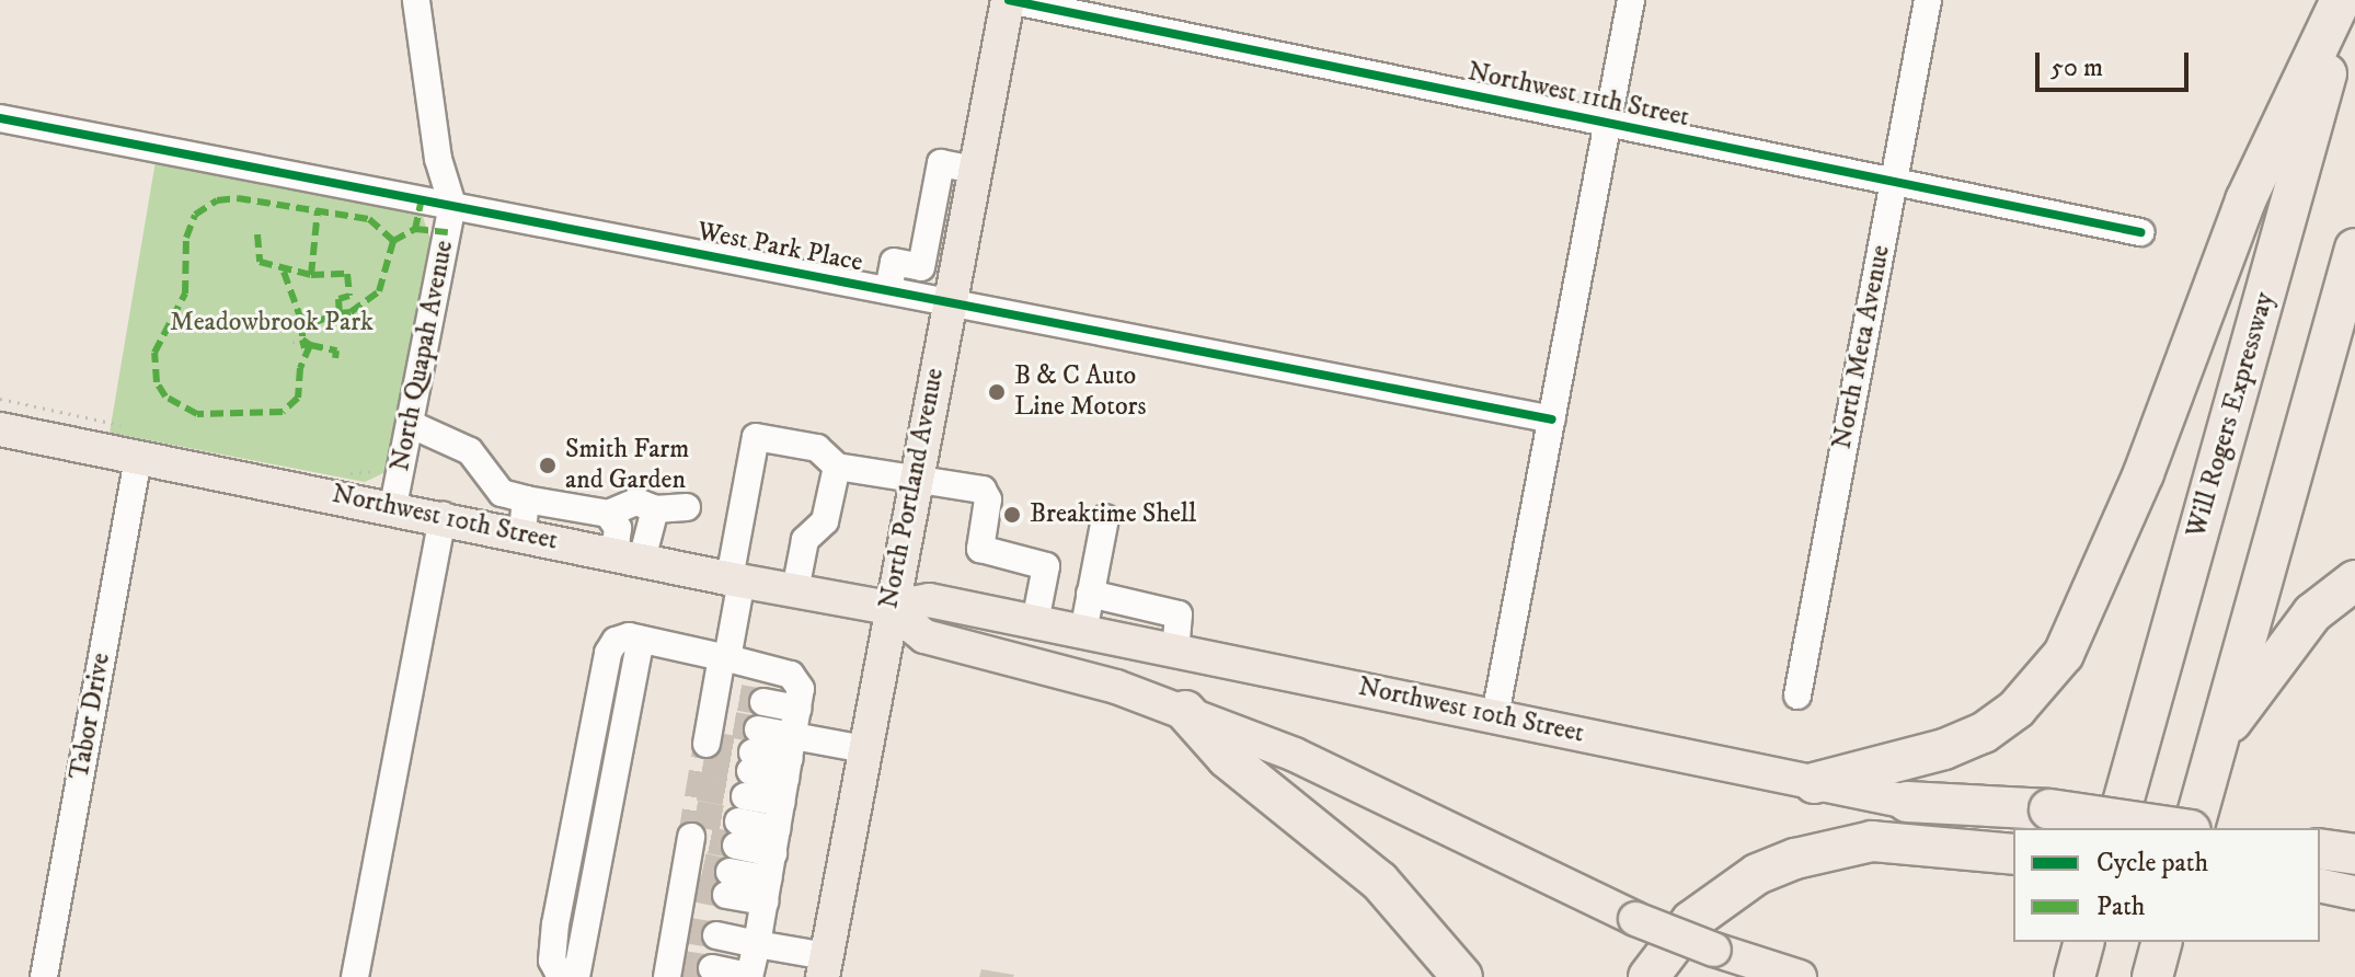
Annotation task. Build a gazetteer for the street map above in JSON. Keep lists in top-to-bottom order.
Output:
{
  "streets": {
    "highway": ["Will Rogers Expressway"],
    "main road": ["North Portland Avenue", "Northwest 10th Street"],
    "street": [
      "Northwest 11th Street",
      "West Park Place",
      "North Meta Avenue",
      "North Quapah Avenue",
      "Tabor Drive"
    ]
  },
  "crossings": [
    ["Northwest 11th Street", "North Meta Avenue"],
    ["Northwest 11th Street", "North Portland Avenue"],
    ["West Park Place", "North Quapah Avenue"],
    ["West Park Place", "North Portland Avenue"],
    ["North Quapah Avenue", "Northwest 10th Street"],
    ["North Portland Avenue", "Northwest 10th Street"],
    ["Northwest 10th Street", "Tabor Drive"]
  ],
  "parks": ["Meadowbrook Park"],
  "places": ["B & C Auto Line Motors", "Smith Farm and Garden", "Breaktime Shell"],
  "legend": ["Cycle path", "Path"],
  "scale_bar": "50 m"
}
